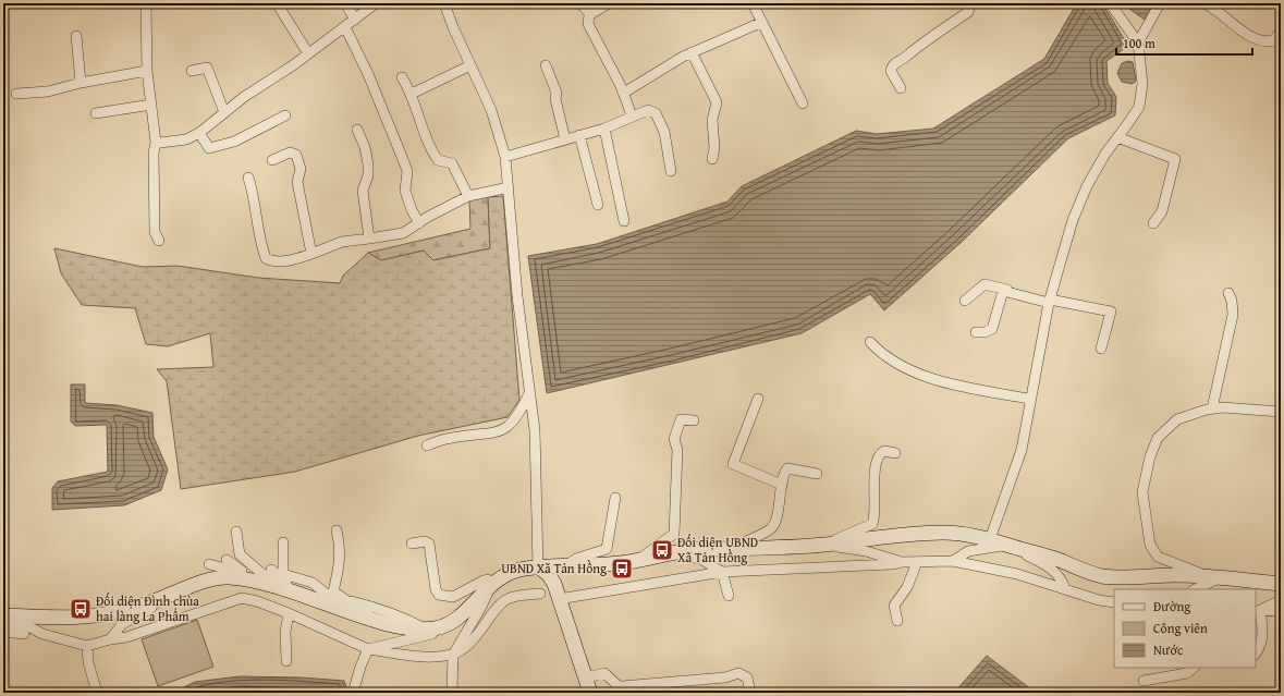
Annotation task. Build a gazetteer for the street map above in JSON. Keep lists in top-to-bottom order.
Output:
{
  "places": {
    "bus stop": ["Đối diện UBND Xã Tản Hồng", "UBND Xã Tản Hồng", "Đối diện Đình chùa hai làng La Phẩm"]
  },
  "legend": ["Đường", "Công viên", "Nước"],
  "scale_bar": "100 m"
}
